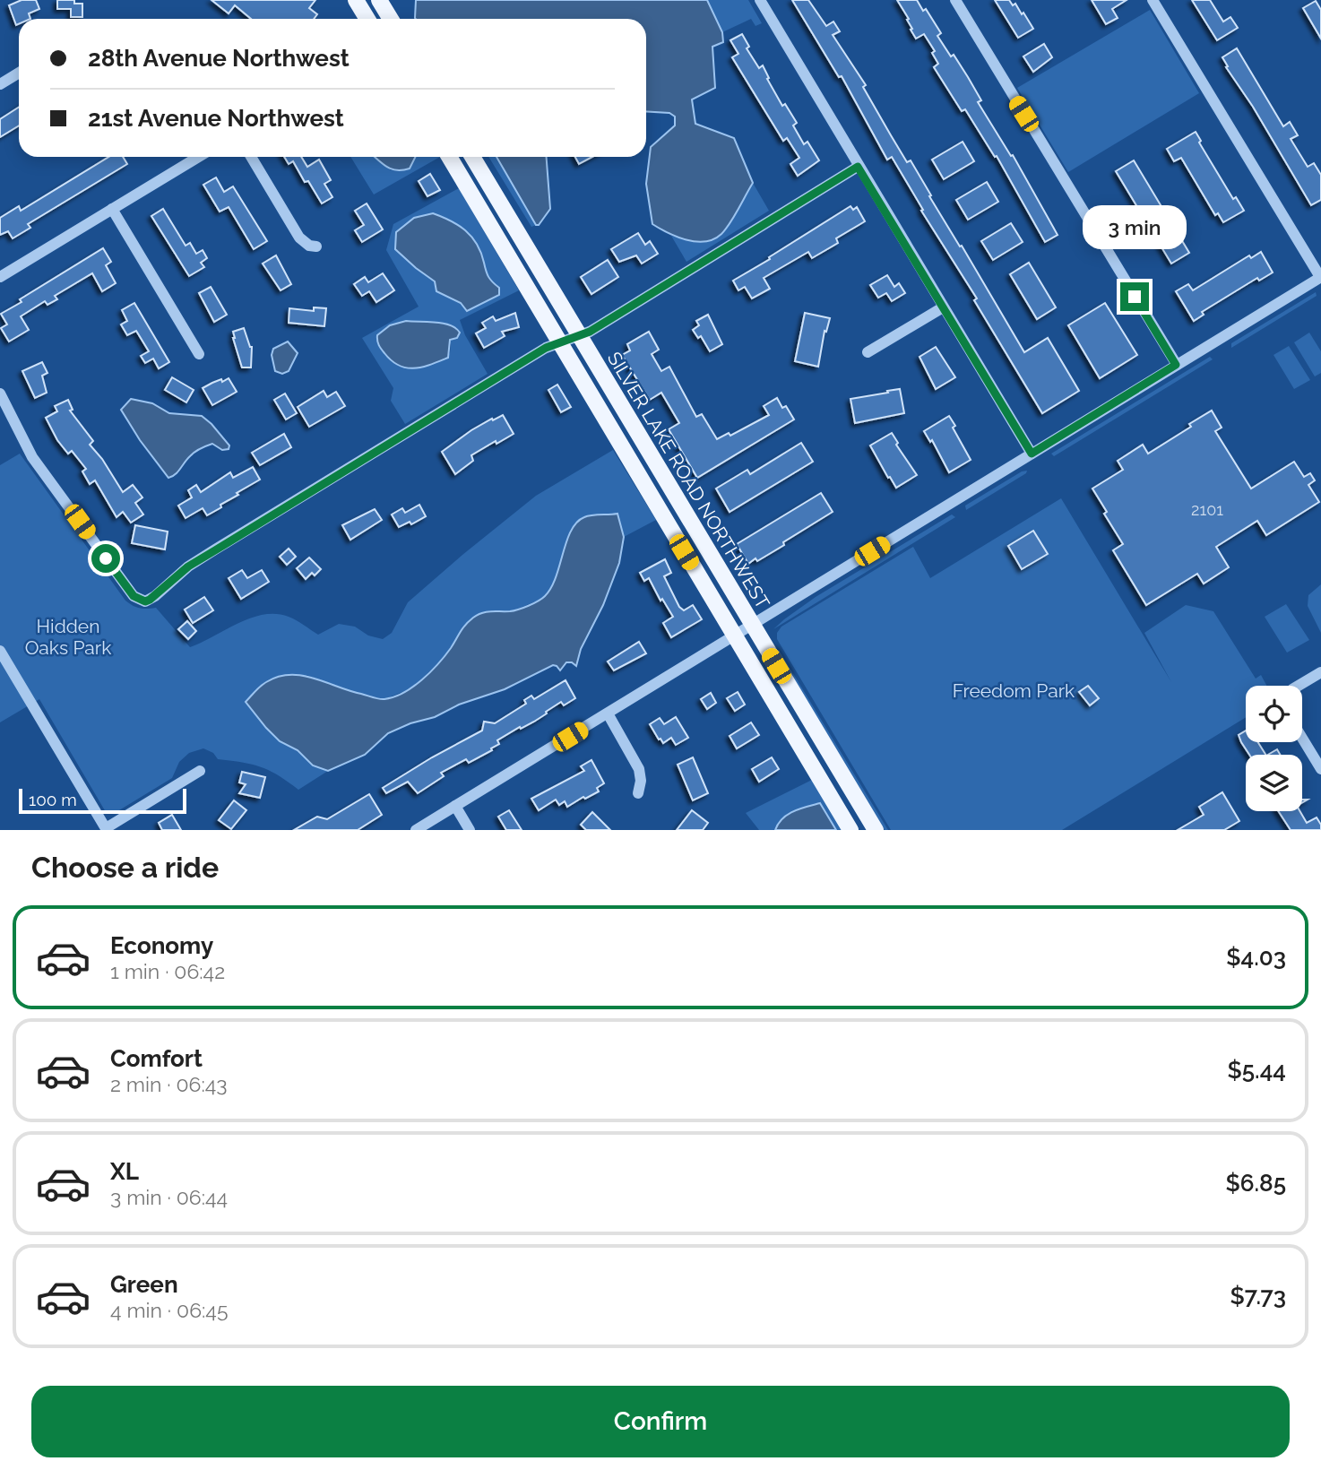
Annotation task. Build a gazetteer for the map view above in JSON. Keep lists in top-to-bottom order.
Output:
{
  "streets": {
    "main road": ["SILVER LAKE ROAD NORTHWEST"]
  },
  "parks": ["Hidden Oaks Park", "Freedom Park"],
  "house_numbers": ["2101"],
  "scale_bar": "100 m",
  "page": {
    "banner": ["28th Avenue Northwest", "21st Avenue Northwest"],
    "bubble": "3 min",
    "scale": "100 m",
    "heading": "Choose a ride",
    "list": [
      {
        "name": "Economy",
        "note": "1 min · 06:42",
        "value": "$4.03"
      },
      {
        "name": "Comfort",
        "note": "2 min · 06:43",
        "value": "$5.44"
      },
      {
        "name": "XL",
        "note": "3 min · 06:44",
        "value": "$6.85"
      },
      {
        "name": "Green",
        "note": "4 min · 06:45",
        "value": "$7.73"
      }
    ],
    "buttons": "Confirm"
  }
}
